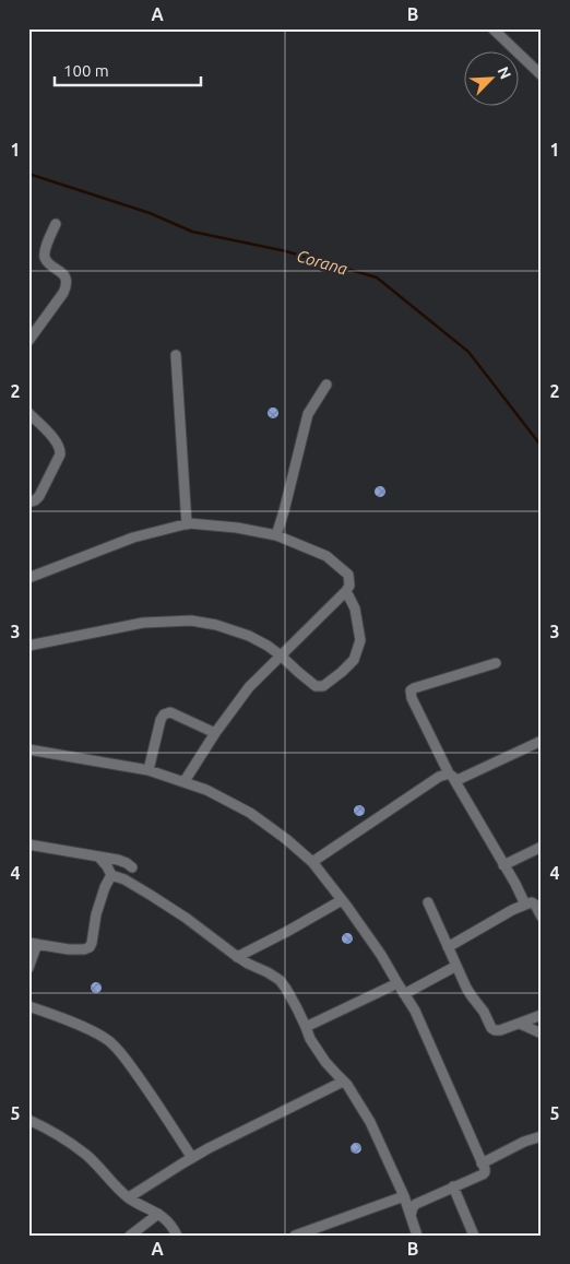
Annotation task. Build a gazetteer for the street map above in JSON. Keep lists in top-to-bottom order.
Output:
{
  "water": ["Corana"],
  "scale_bar": "100 m",
  "north": "top right",
  "grid": {
    "columns": ["A", "B"],
    "rows": [
      "1",
      "2",
      "3",
      "4",
      "5"
    ]
  }
}
